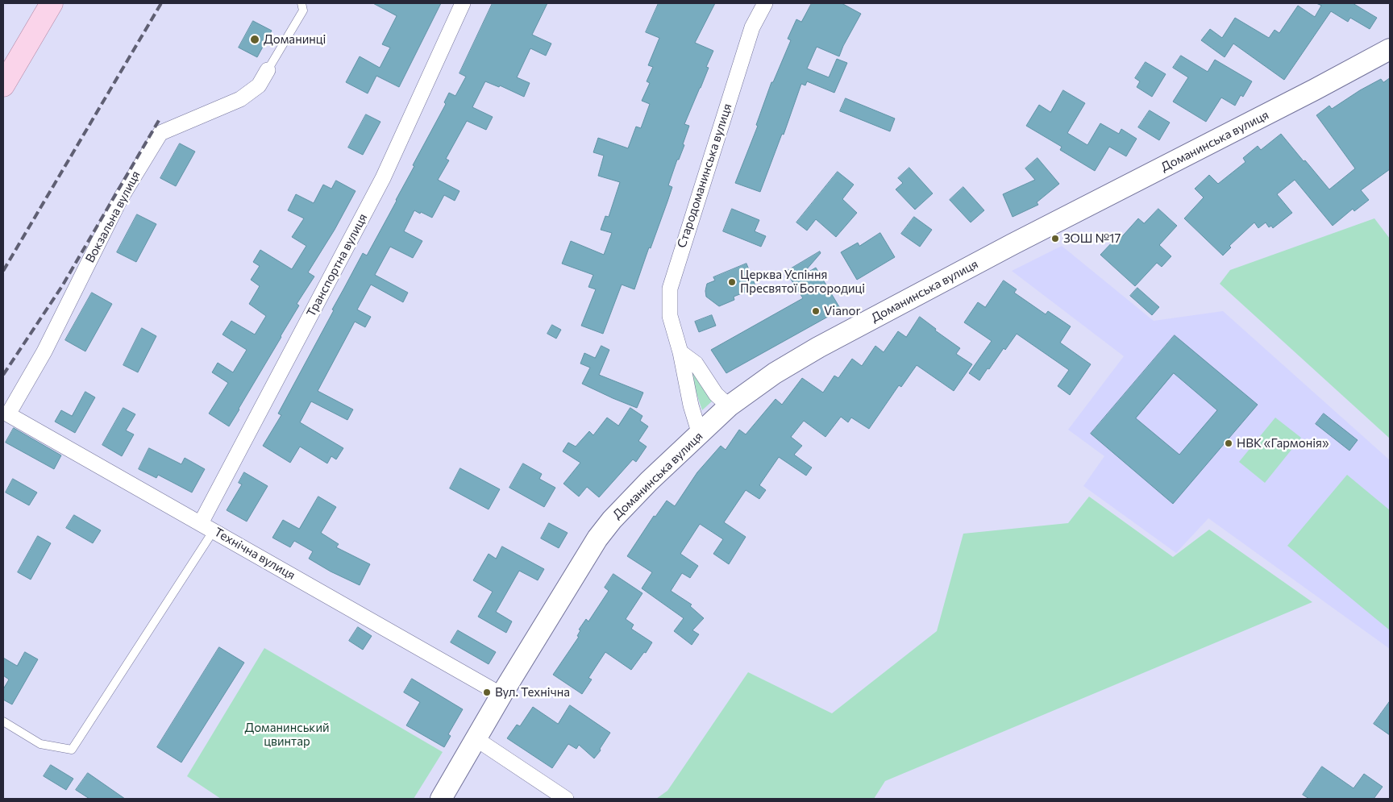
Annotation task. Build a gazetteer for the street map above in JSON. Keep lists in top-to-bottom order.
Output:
{
  "streets": {
    "main road": ["Доманинська вулиця"],
    "street": [
      "Стародоманинська вулиця",
      "Вокзальна вулиця",
      "Транспортна вулиця",
      "Технічна вулиця"
    ]
  },
  "crossings": [
    ["Доманинська вулиця", "Стародоманинська вулиця"],
    ["Доманинська вулиця", "Технічна вулиця"],
    ["Вокзальна вулиця", "Технічна вулиця"],
    ["Транспортна вулиця", "Технічна вулиця"]
  ],
  "parks": ["Доманинський цвинтар"],
  "places": [
    "Доманинці",
    "ЗОШ №17",
    "Церква Успіння Пресвятої Богородиці",
    "Vianor",
    "НВК «Гармонія»",
    "Вул. Технічна"
  ]
}
